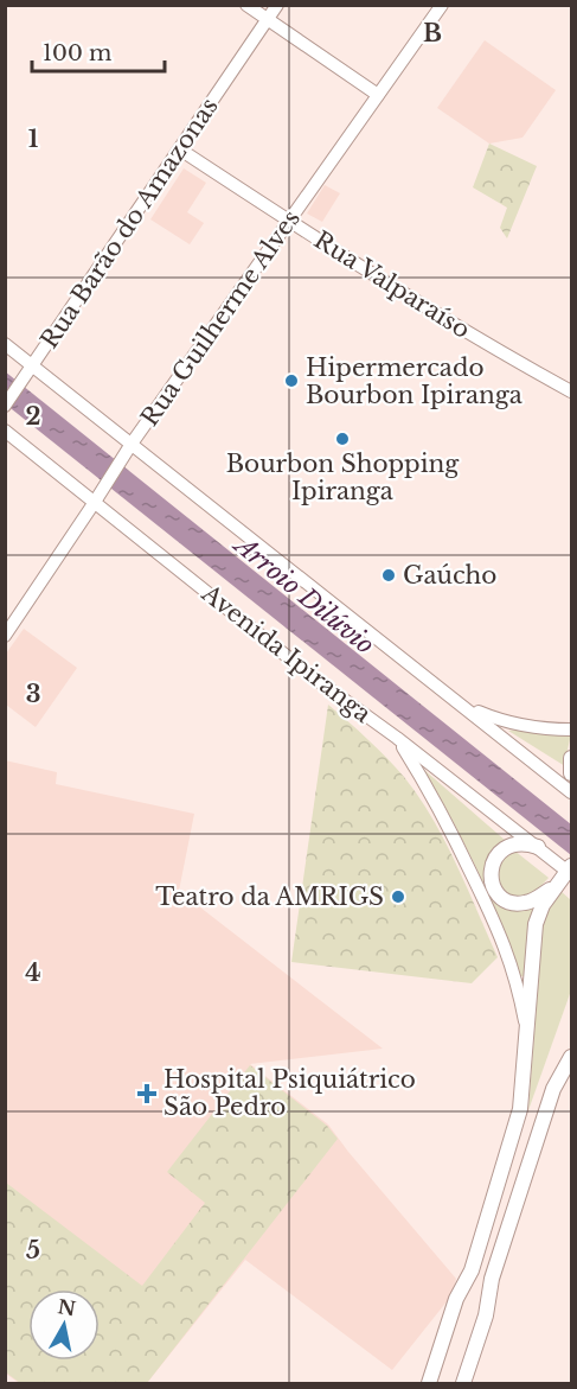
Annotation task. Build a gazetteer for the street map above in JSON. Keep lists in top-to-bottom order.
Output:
{
  "streets": {
    "main road": [
      "Rua Barão do Amazonas",
      "Rua Valparaíso",
      "Rua Guilherme Alves",
      "Avenida Ipiranga"
    ]
  },
  "crossings": [
    ["Rua Barão do Amazonas", "Rua Valparaíso"],
    ["Rua Valparaíso", "Rua Guilherme Alves"],
    ["Rua Guilherme Alves", "Avenida Ipiranga"]
  ],
  "water": ["Arroio Dilúvio"],
  "places": {
    "other": [
      "Hipermercado Bourbon Ipiranga",
      "Bourbon Shopping Ipiranga",
      "Gaúcho",
      "Teatro da AMRIGS"
    ],
    "health": ["Hospital Psiquiátrico São Pedro"]
  },
  "scale_bar": "100 m",
  "north": "top",
  "grid": {
    "columns": ["B"],
    "rows": [
      "1",
      "2",
      "3",
      "4",
      "5"
    ]
  }
}
